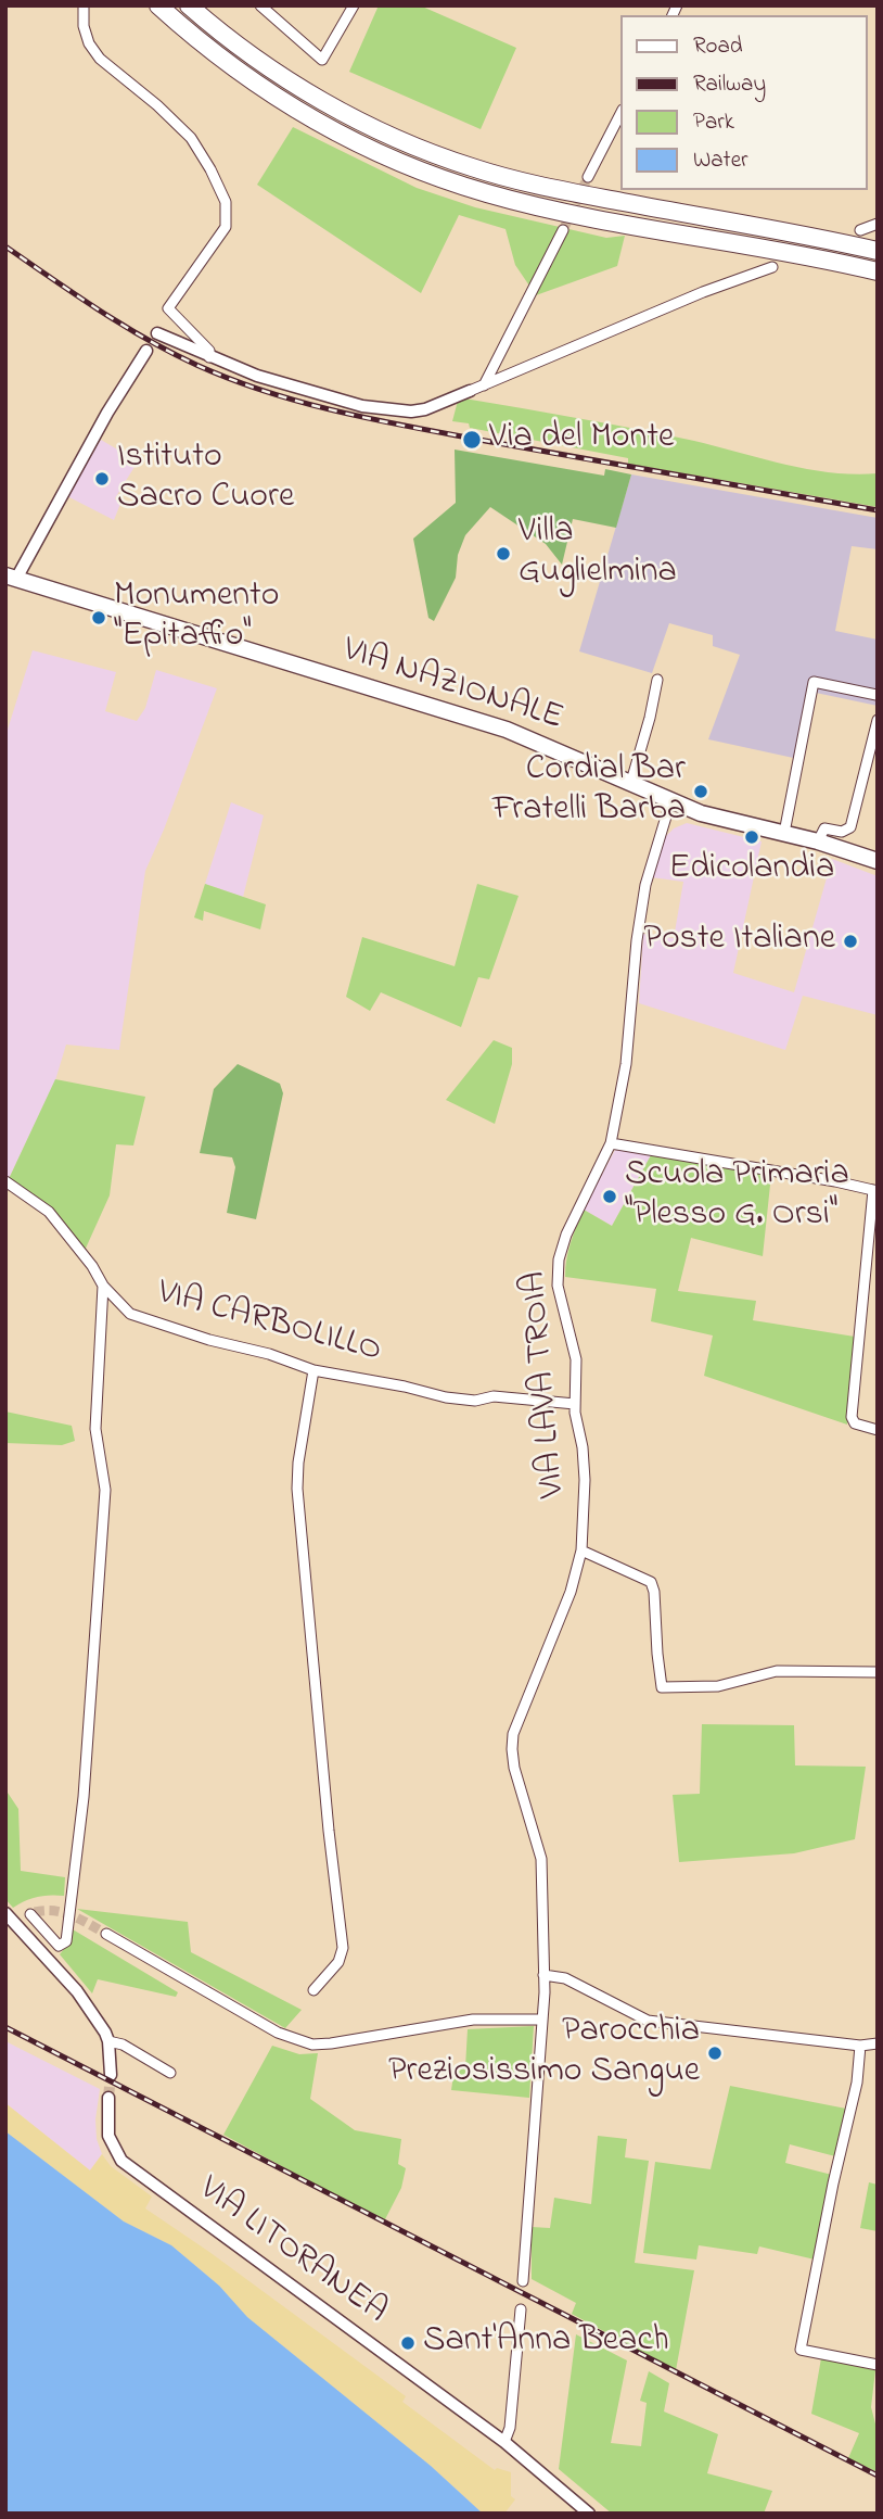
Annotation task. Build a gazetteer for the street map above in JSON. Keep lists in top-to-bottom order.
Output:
{
  "streets": {
    "main road": ["VIA NAZIONALE"],
    "street": ["VIA CARBOLILLO", "VIA LAVA TROIA", "VIA LITORANEA"]
  },
  "crossings": [
    ["VIA NAZIONALE", "VIA LAVA TROIA"],
    ["VIA CARBOLILLO", "VIA LAVA TROIA"]
  ],
  "places": [
    "Via del Monte",
    "Istituto Sacro Cuore",
    "Villa Guglielmina",
    "Monumento \"Epitaffio\"",
    "Cordial Bar Fratelli Barba",
    "Edicolandia",
    "Poste Italiane",
    "Scuola Primaria \"Plesso G. Orsi\"",
    "Parocchia Preziosissimo Sangue",
    "Sant'Anna Beach"
  ],
  "legend": [
    "Road",
    "Railway",
    "Park",
    "Water"
  ]
}
